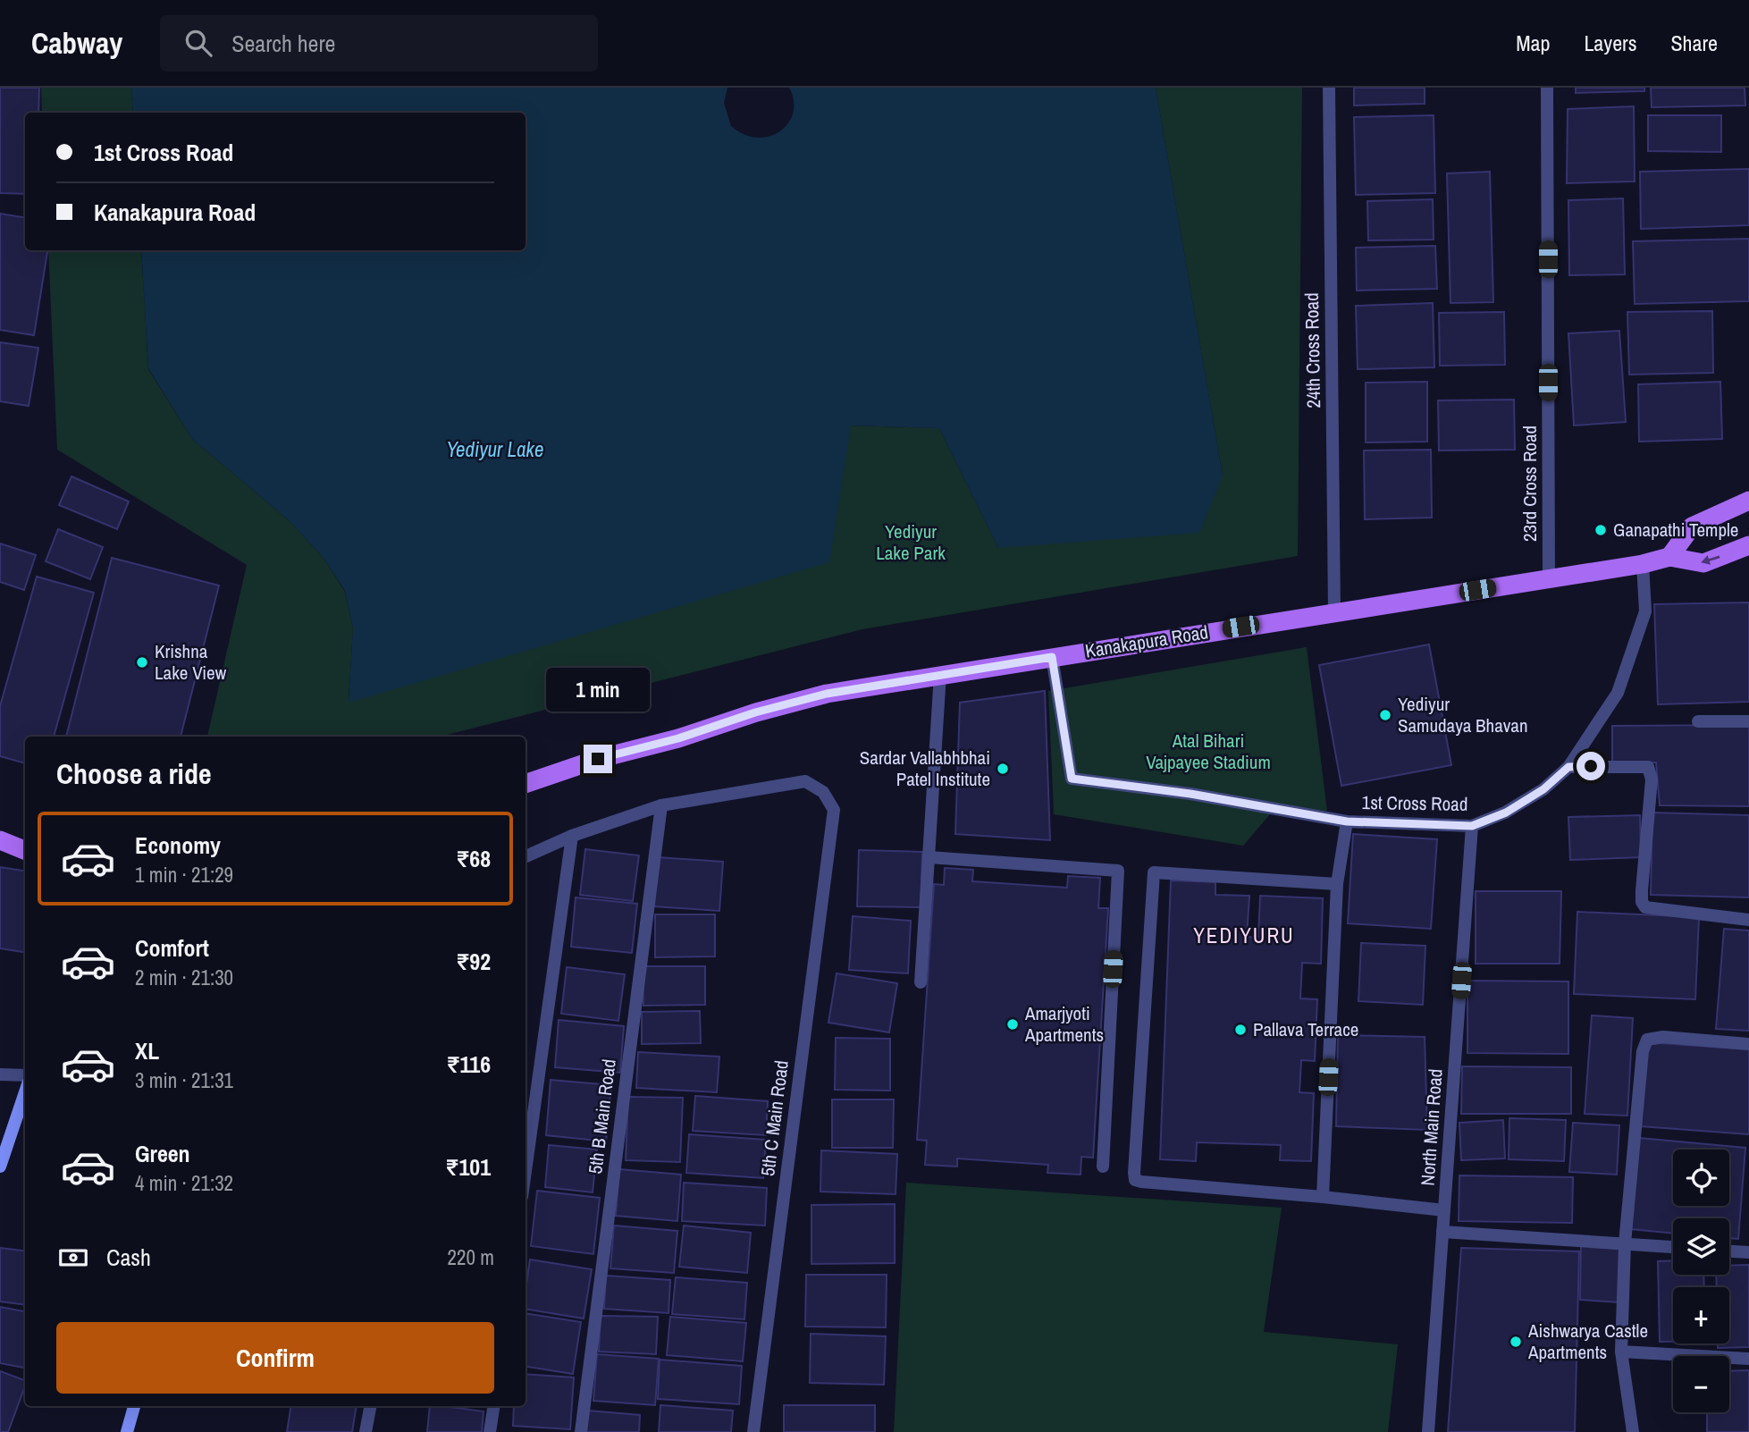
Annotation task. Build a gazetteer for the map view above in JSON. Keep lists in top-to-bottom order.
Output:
{
  "streets": {
    "main road": ["Kanakapura Road"],
    "street": [
      "24th Cross Road",
      "23rd Cross Road",
      "1st Cross Road",
      "5th B Main Road",
      "5th C Main Road",
      "North Main Road"
    ]
  },
  "crossings": [
    ["24th Cross Road", "Kanakapura Road"],
    ["23rd Cross Road", "Kanakapura Road"],
    ["Kanakapura Road", "1st Cross Road"],
    ["1st Cross Road", "North Main Road"],
    ["5th B Main Road", "5th C Main Road"]
  ],
  "districts": ["YEDIYURU"],
  "water": ["Yediyur Lake"],
  "parks": ["Yediyur Lake Park", "Atal Bihari Vajpayee Stadium"],
  "places": [
    "Ganapathi Temple",
    "Krishna Lake View",
    "Yediyur Samudaya Bhavan",
    "Sardar Vallabhbhai Patel Institute",
    "Amarjyoti Apartments",
    "Pallava Terrace",
    "Aishwarya Castle Apartments"
  ],
  "page": {
    "header": "Cabway",
    "search": "Search here",
    "nav": ["Map", "Layers", "Share"],
    "banner": ["1st Cross Road", "Kanakapura Road"],
    "bubble": "1 min",
    "heading": "Choose a ride",
    "list": [
      {
        "name": "Economy",
        "note": "1 min · 21:29",
        "value": "₹68"
      },
      {
        "name": "Comfort",
        "note": "2 min · 21:30",
        "value": "₹92"
      },
      {
        "name": "XL",
        "note": "3 min · 21:31",
        "value": "₹116"
      },
      {
        "name": "Green",
        "note": "4 min · 21:32",
        "value": "₹101"
      }
    ],
    "map_buttons": ["+", "−"],
    "pay": ["Cash", "220 m"],
    "buttons": "Confirm"
  }
}
